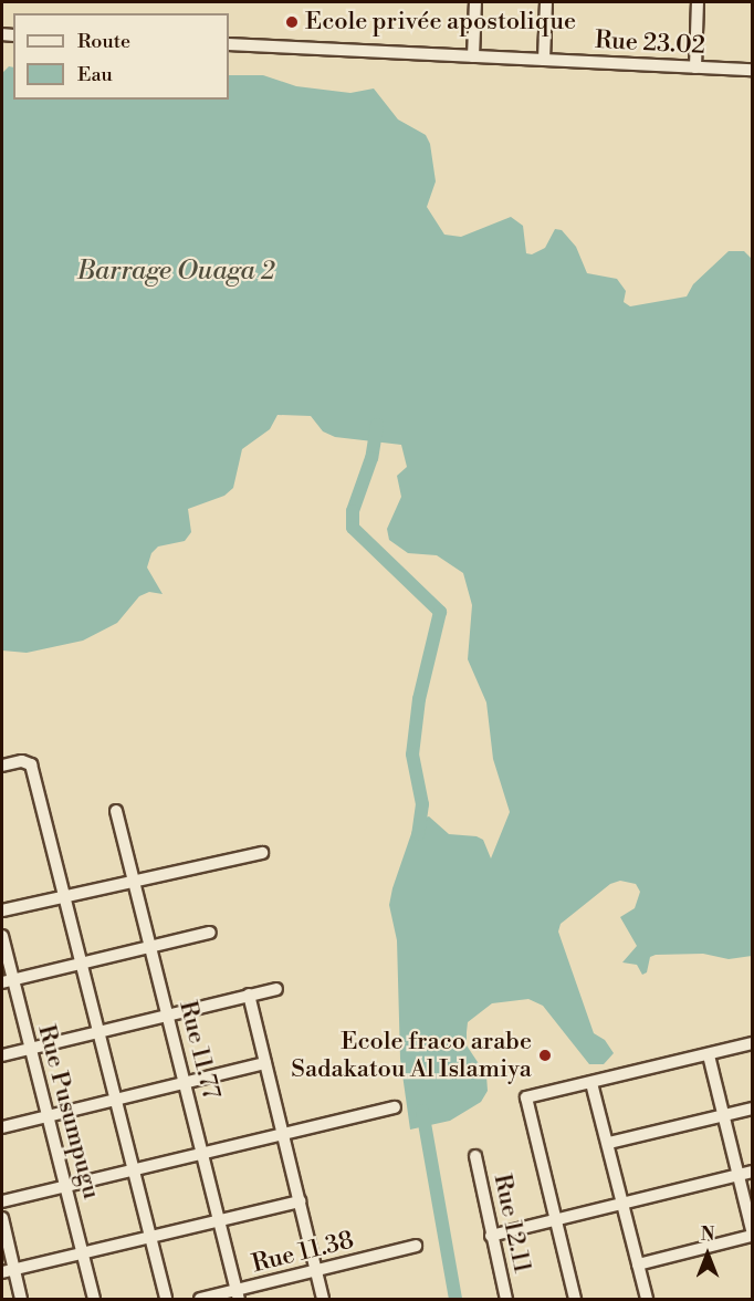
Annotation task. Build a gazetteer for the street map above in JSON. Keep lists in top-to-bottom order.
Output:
{
  "streets": {
    "street": [
      "Rue 23.02",
      "Rue 11.77",
      "Rue Pusumpugu",
      "Rue 12.11",
      "Rue 11.38"
    ]
  },
  "crossings": [
    ["Rue 11.77", "Rue 11.38"]
  ],
  "water": ["Barrage Ouaga 2"],
  "places": ["Ecole privée apostolique", "Ecole fraco arabe Sadakatou Al Islamiya"],
  "legend": ["Route", "Eau"],
  "north": "top"
}
